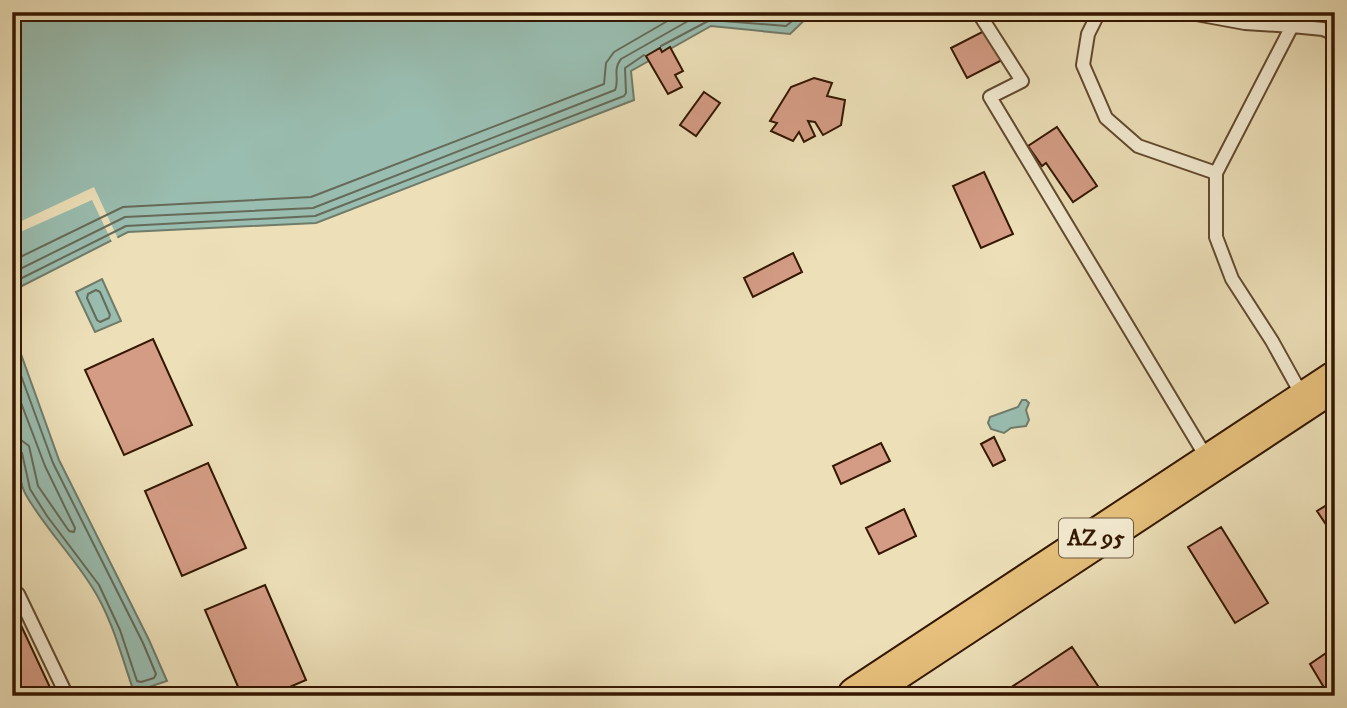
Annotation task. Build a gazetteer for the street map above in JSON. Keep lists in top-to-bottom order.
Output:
{
  "streets": {
    "highway": ["AZ 95"]
  }
}
